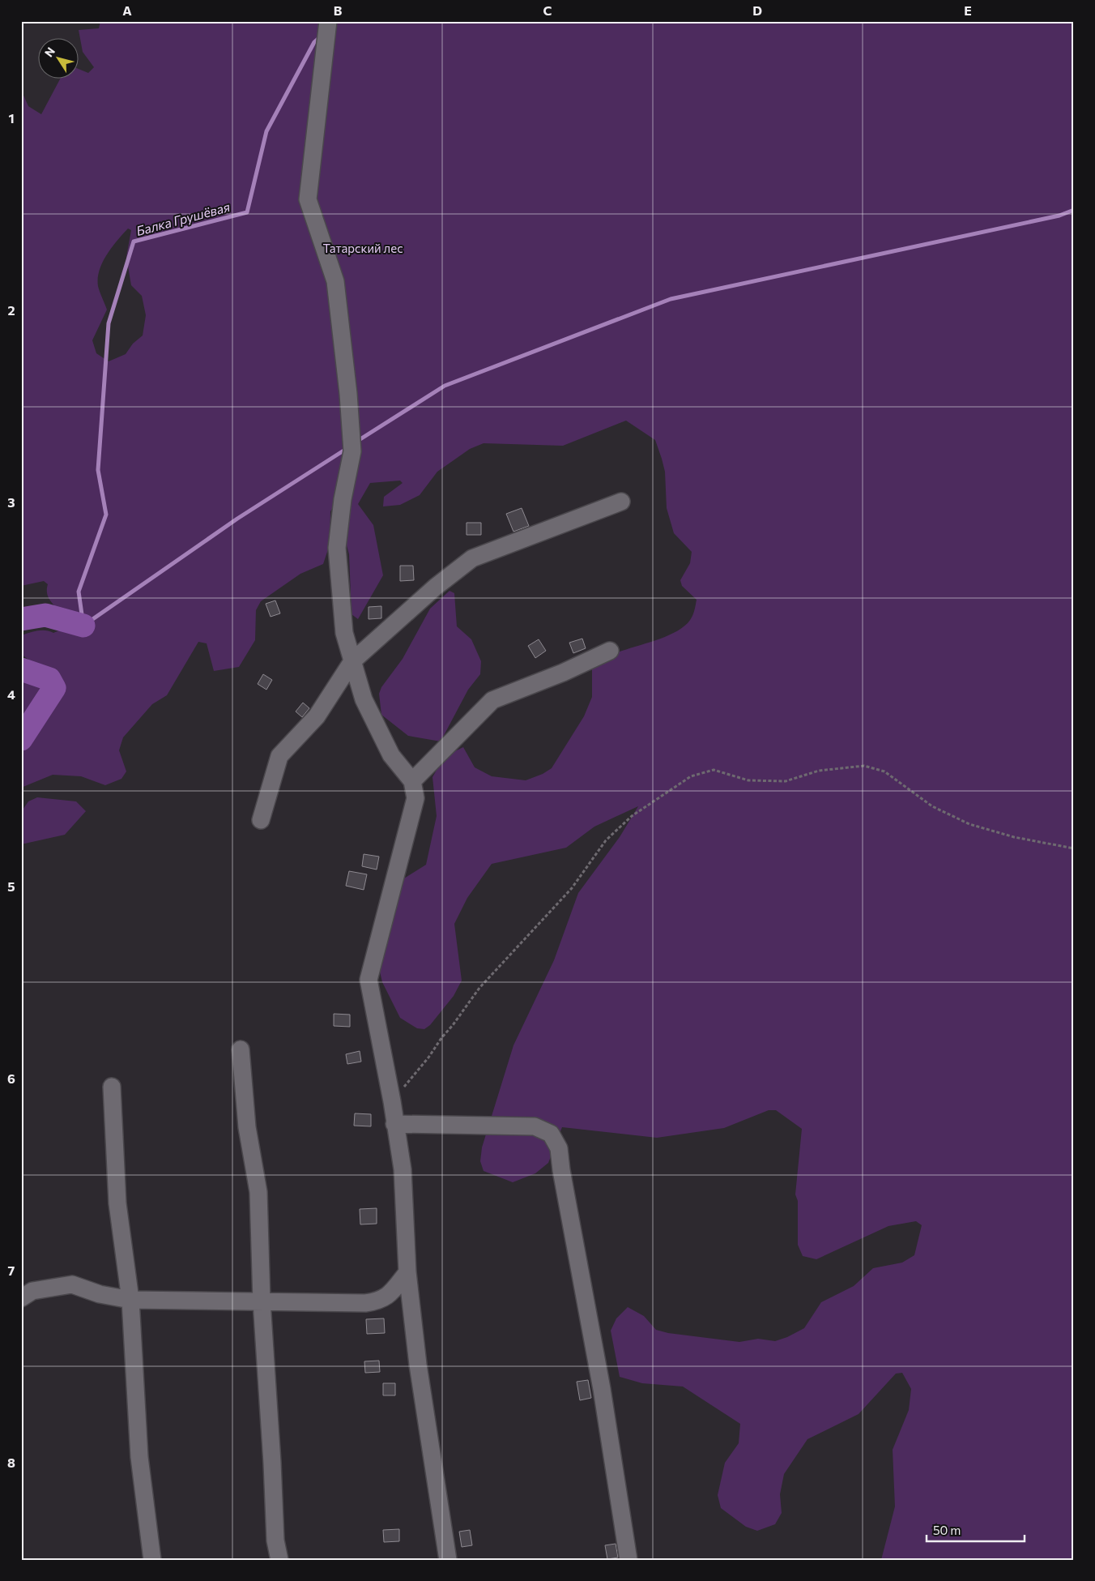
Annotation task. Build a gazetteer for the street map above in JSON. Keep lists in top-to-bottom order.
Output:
{
  "water": ["Балка Грушёвая"],
  "parks": ["Татарский лес"],
  "scale_bar": "50 m",
  "north": "top left",
  "grid": {
    "columns": [
      "A",
      "B",
      "C",
      "D",
      "E"
    ],
    "rows": [
      "1",
      "2",
      "3",
      "4",
      "5",
      "6",
      "7",
      "8"
    ]
  }
}
